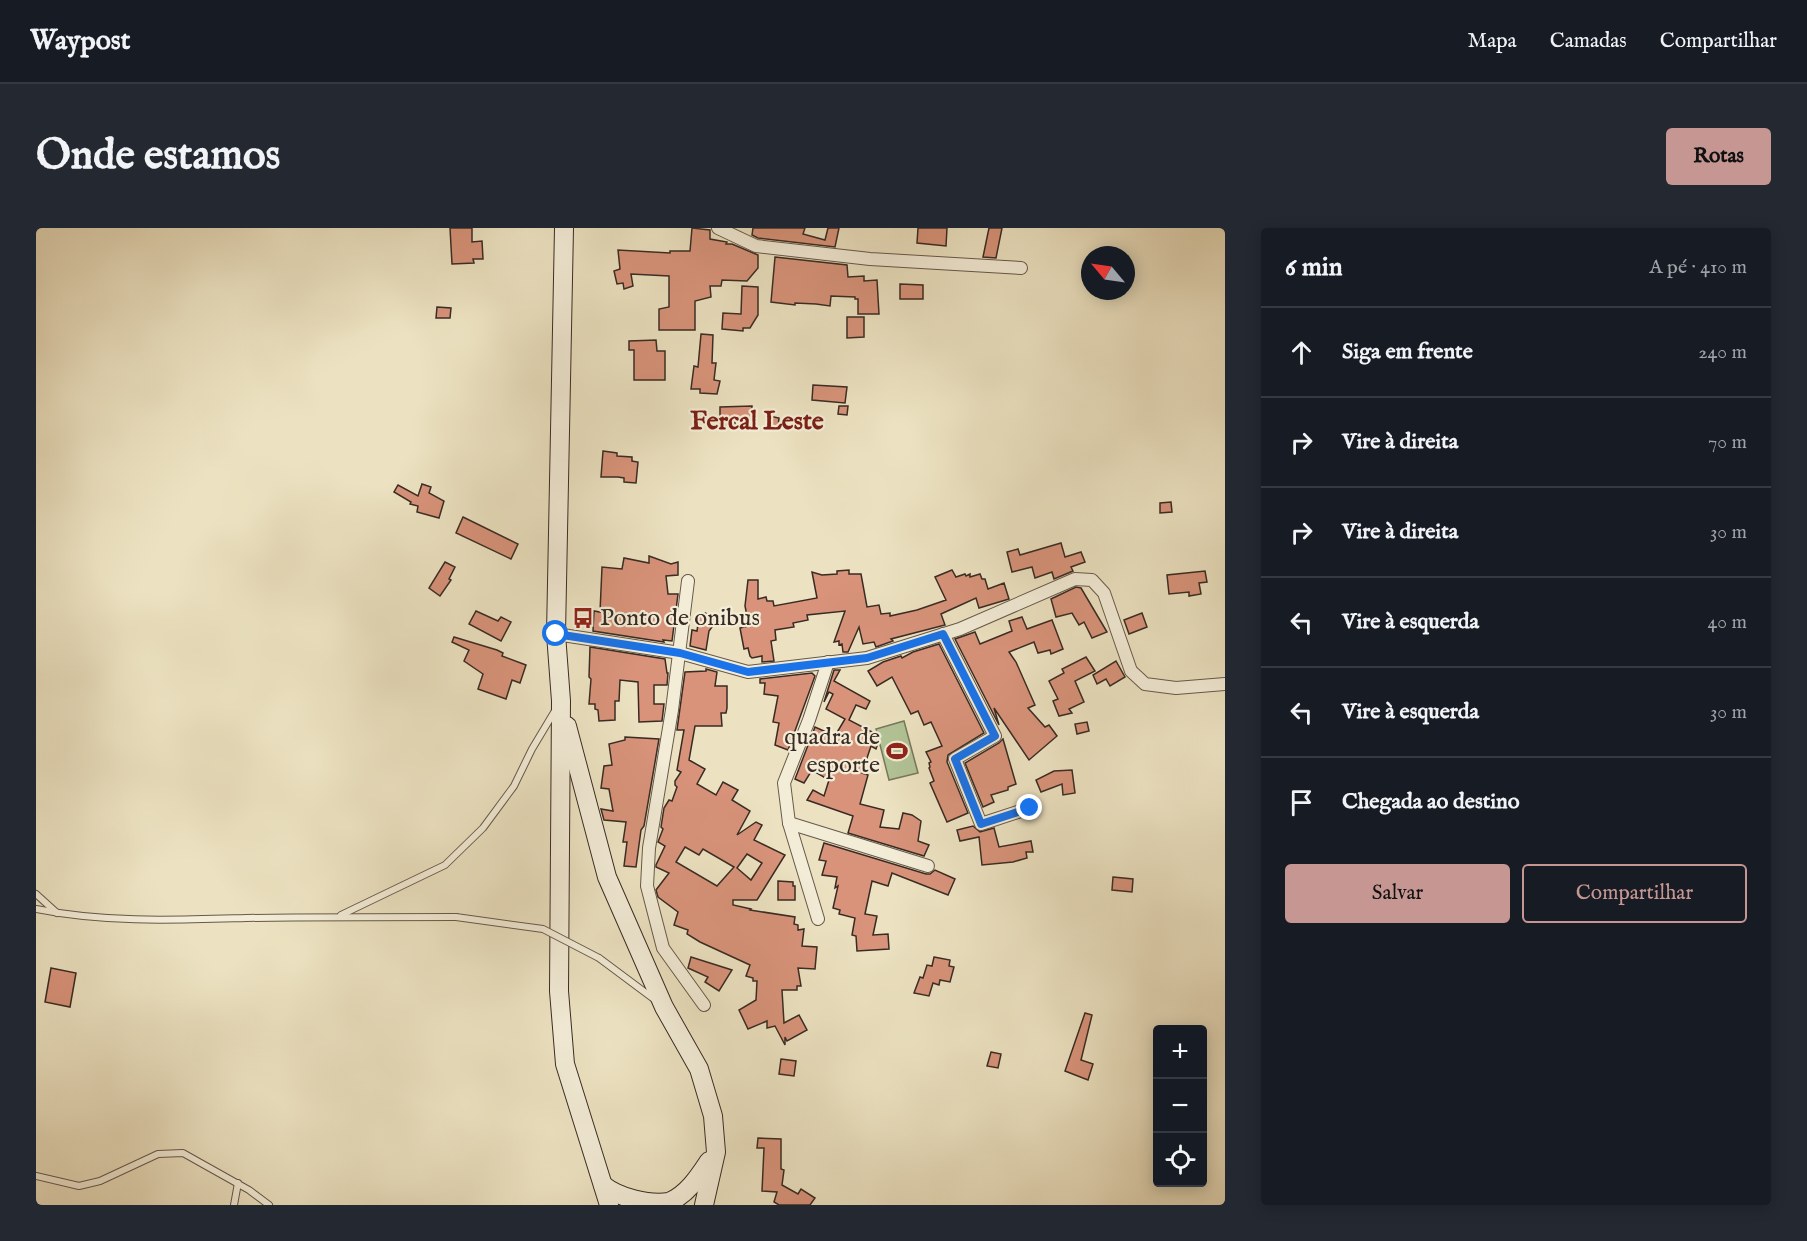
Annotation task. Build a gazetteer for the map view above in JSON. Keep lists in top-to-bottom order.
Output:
{
  "districts": ["Fercal Leste"],
  "places": {
    "bus stop": ["Ponto de onibus"],
    "sports": ["quadra de esporte"]
  },
  "north": "top left",
  "page": {
    "header": "Waypost",
    "nav": ["Mapa", "Camadas", "Compartilhar"],
    "buttons": [
      "Rotas",
      ["Salvar", "Compartilhar"]
    ],
    "title": "Onde estamos",
    "heading": ["6 min", "A pé · 410 m"],
    "list": [
      ["Siga em frente", "240 m"],
      ["Vire à direita", "70 m"],
      ["Vire à direita", "30 m"],
      ["Vire à esquerda", "40 m"],
      ["Vire à esquerda", "30 m"],
      "Chegada ao destino"
    ],
    "map_buttons": ["+", "−"]
  }
}
